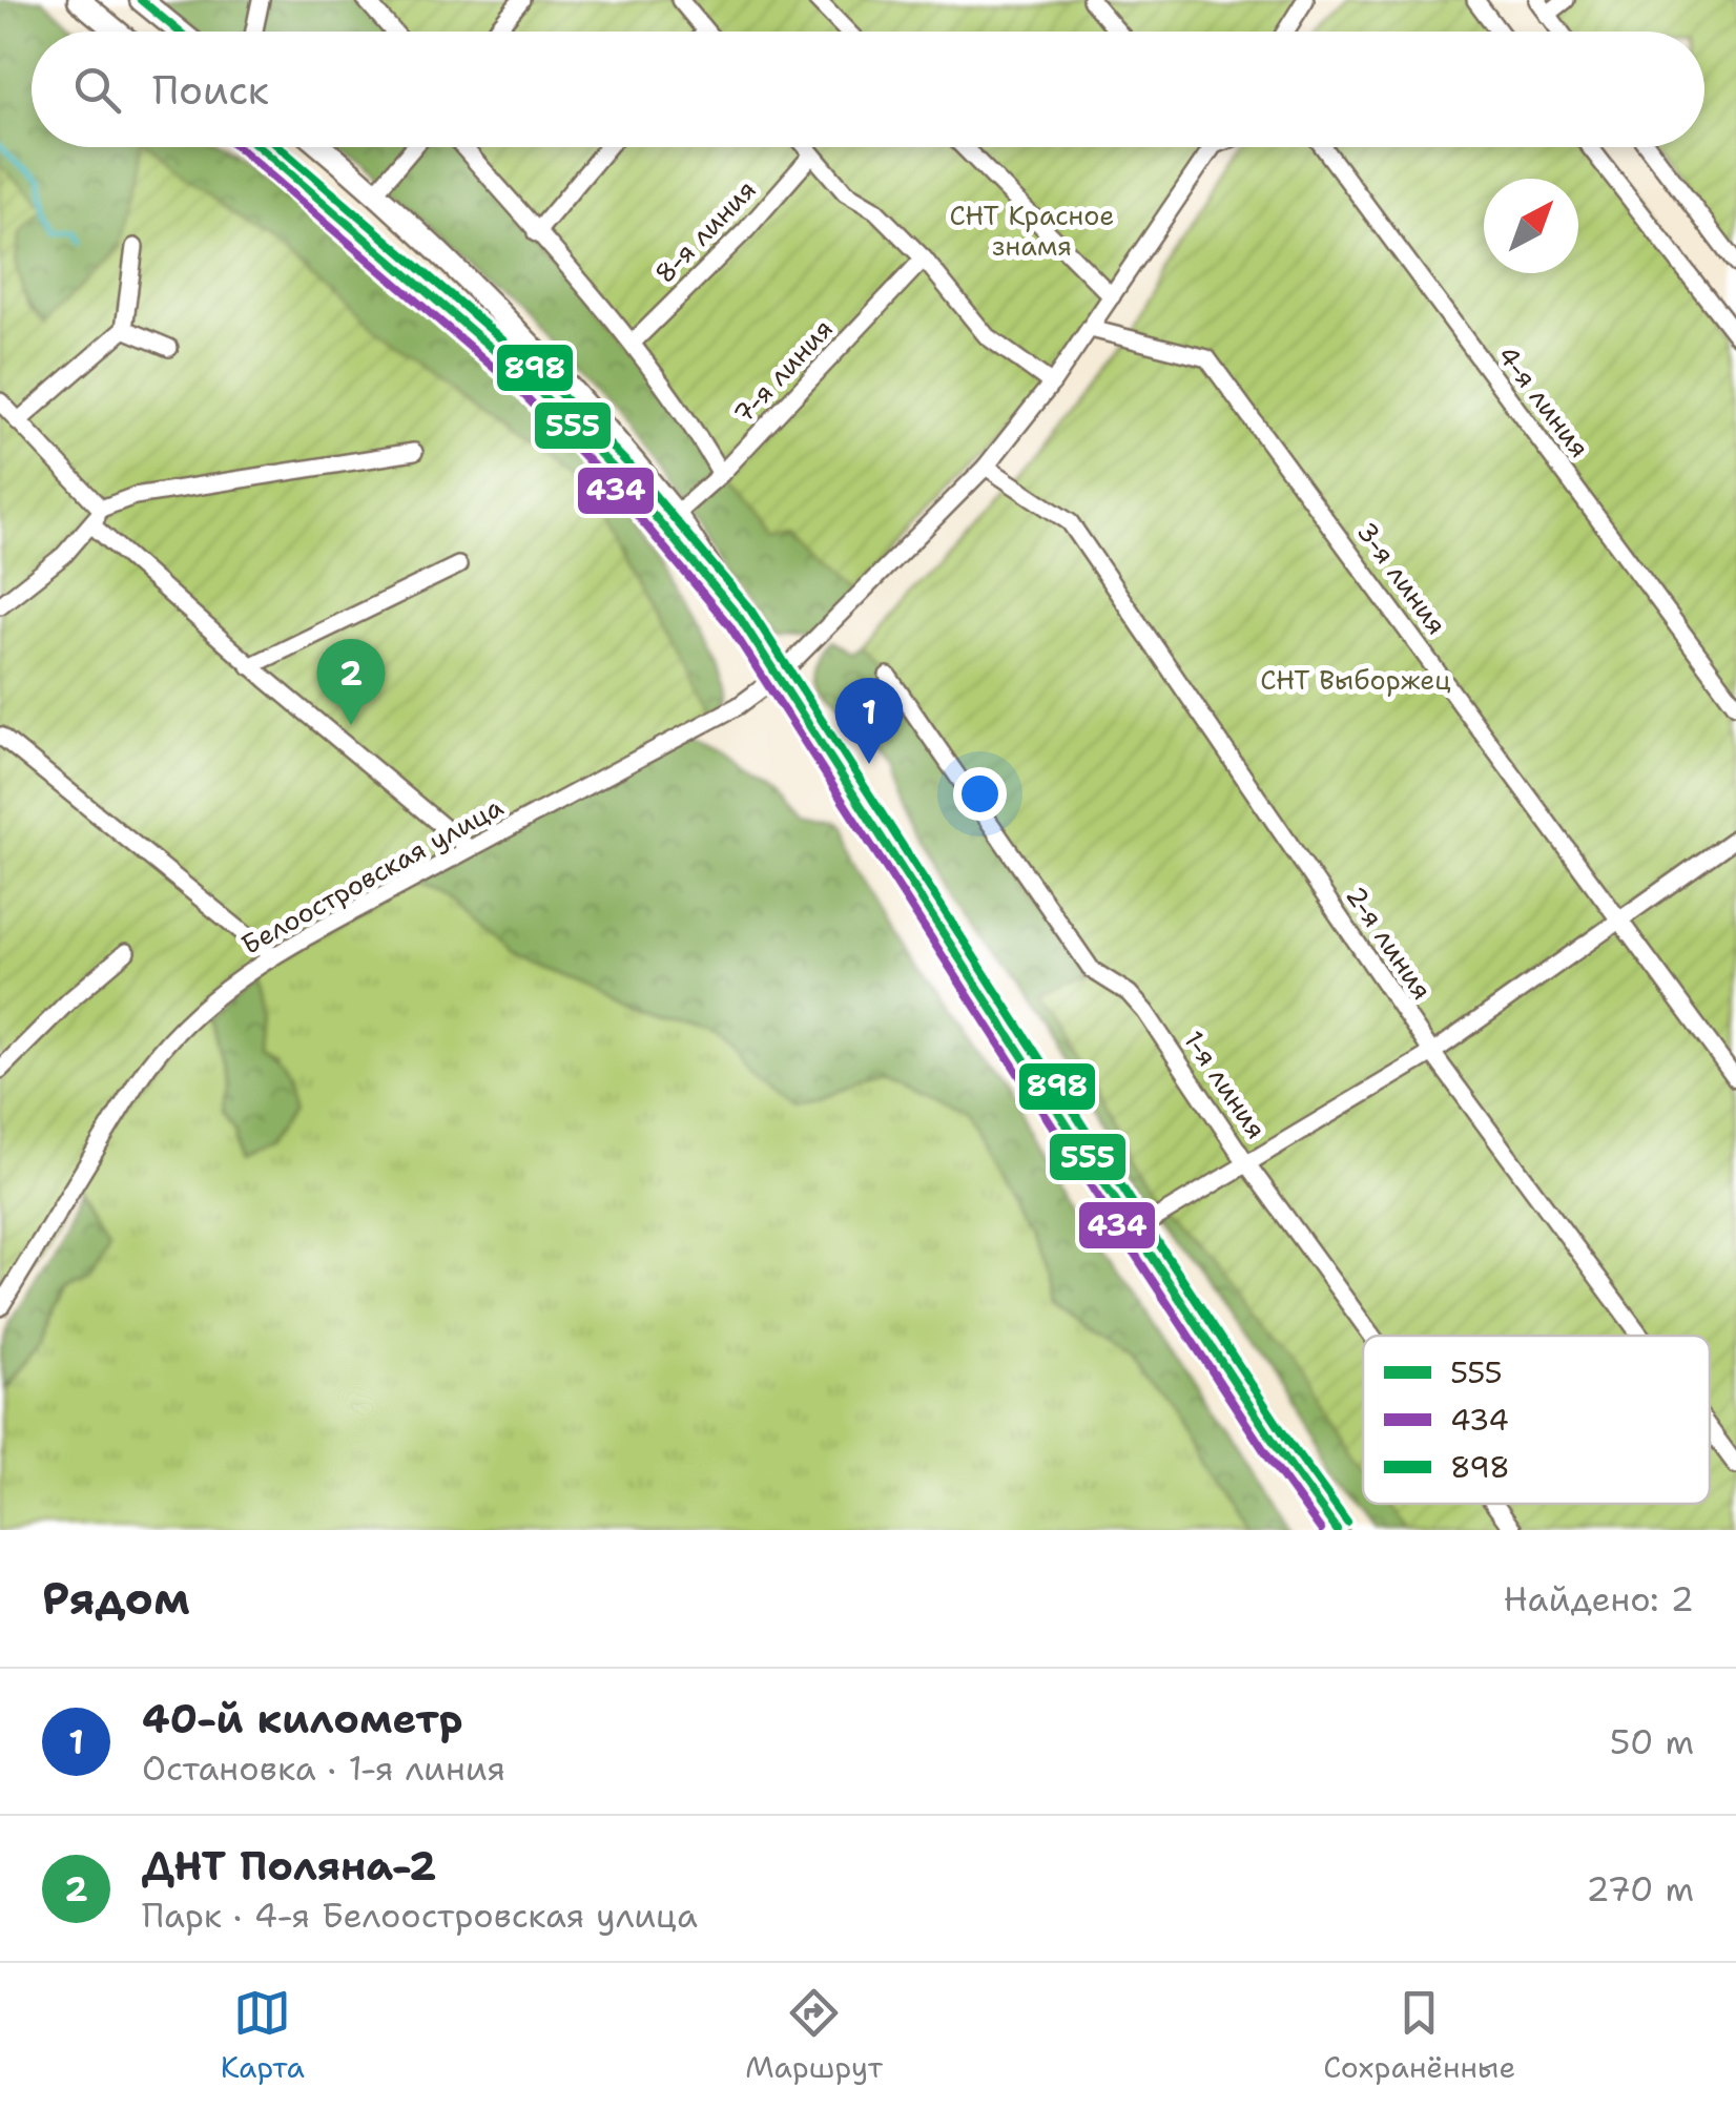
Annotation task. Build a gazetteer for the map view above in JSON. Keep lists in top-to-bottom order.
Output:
{
  "streets": {
    "street": [
      "8-я линия",
      "7-я линия",
      "4-я линия",
      "3-я линия",
      "Белоостровская улица",
      "2-я линия",
      "1-я линия"
    ]
  },
  "crossings": [
    ["3-я линия", "Белоостровская улица"],
    ["Белоостровская улица", "2-я линия"]
  ],
  "parks": ["СНТ Красное знамя", "СНТ Выборжец"],
  "lines": ["transit line 555", "transit line 434", "transit line 898"],
  "legend": ["555", "434", "898"],
  "north": "top right",
  "page": {
    "search": "Поиск",
    "pins": ["2", "1"],
    "heading": ["Рядом", "Найдено: 2"],
    "list": [
      {
        "mark": "1",
        "name": "40-й километр",
        "note": "Остановка · 1-я линия",
        "value": "50 m"
      },
      {
        "mark": "2",
        "name": "ДНТ Поляна-2",
        "note": "Парк · 4-я Белоостровская улица",
        "value": "270 m"
      }
    ],
    "nav": ["Карта", "Маршрут", "Сохранённые"]
  }
}
